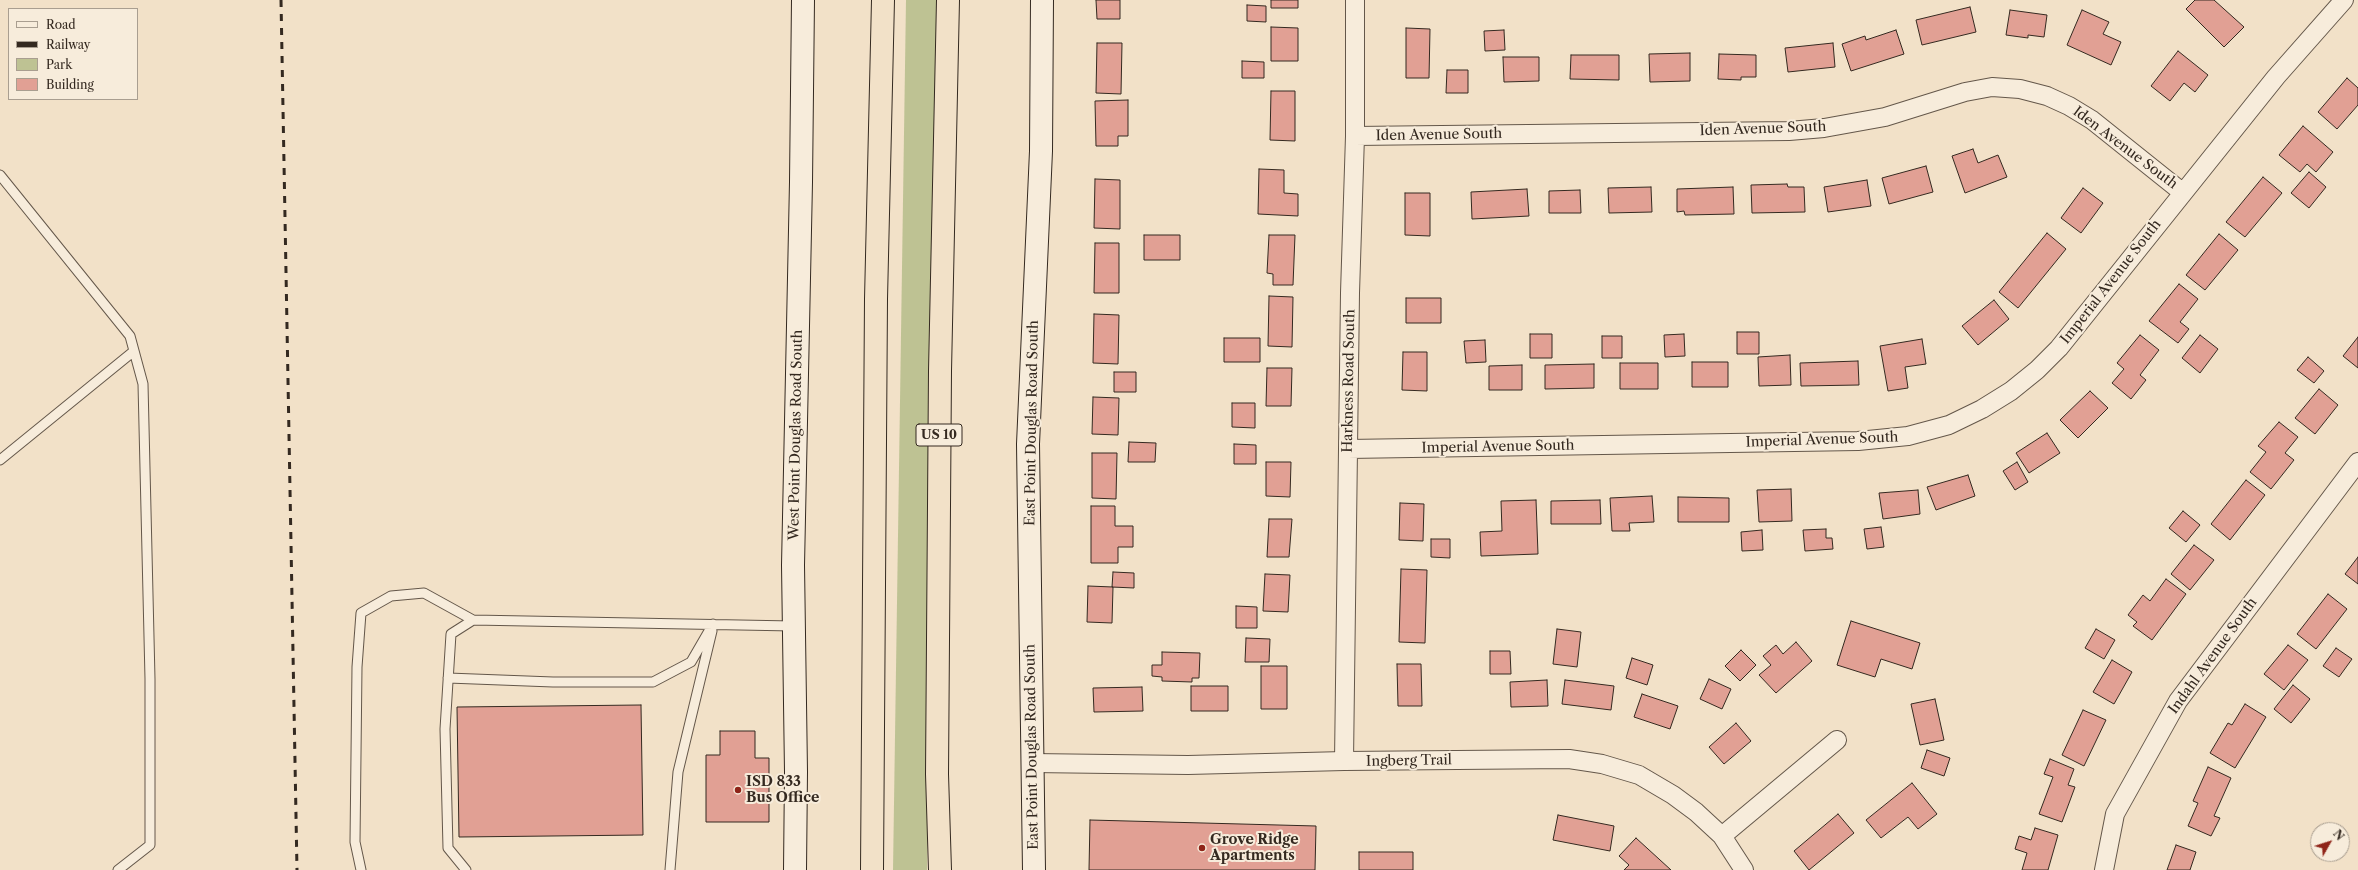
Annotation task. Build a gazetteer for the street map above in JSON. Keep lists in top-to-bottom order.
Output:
{
  "streets": {
    "highway": ["US 10"],
    "street": [
      "Iden Avenue South",
      "Imperial Avenue South",
      "Harkness Road South",
      "East Point Douglas Road South",
      "West Point Douglas Road South",
      "Indahl Avenue South",
      "Ingberg Trail"
    ]
  },
  "crossings": [
    ["Iden Avenue South", "Imperial Avenue South"],
    ["Iden Avenue South", "Harkness Road South"],
    ["Imperial Avenue South", "Harkness Road South"],
    ["Harkness Road South", "Ingberg Trail"],
    ["East Point Douglas Road South", "Ingberg Trail"]
  ],
  "places": ["ISD 833 Bus Office", "Grove Ridge Apartments"],
  "legend": [
    "Road",
    "Railway",
    "Park",
    "Building"
  ],
  "north": "top right"
}
